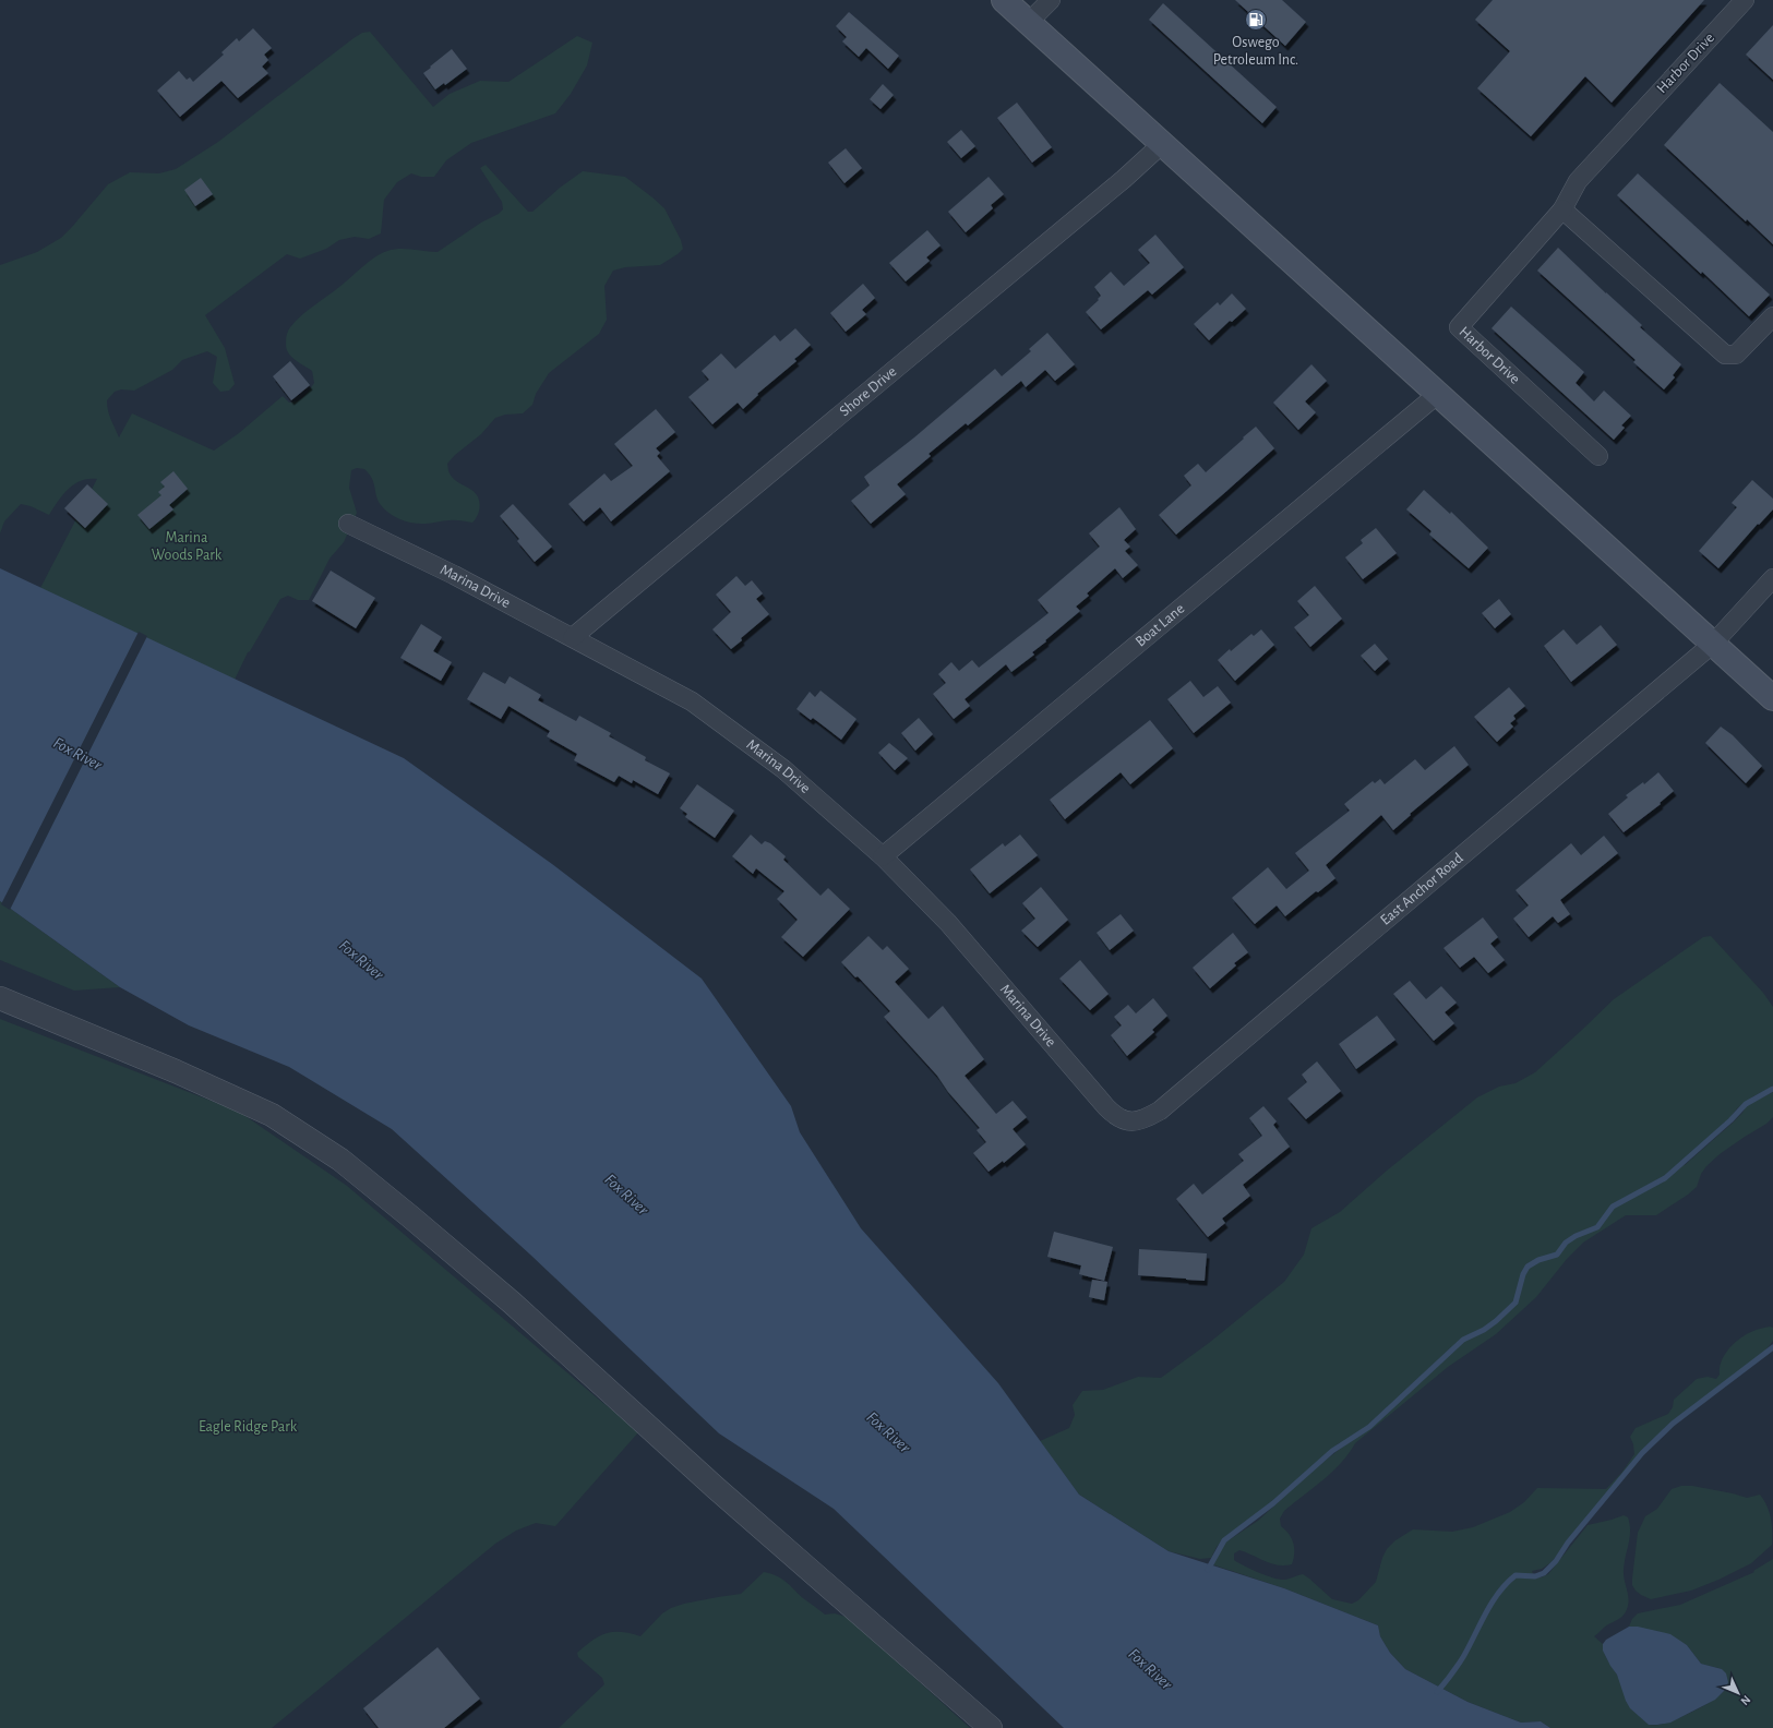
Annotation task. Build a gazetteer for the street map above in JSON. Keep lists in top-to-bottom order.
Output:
{
  "streets": {
    "street": [
      "Harbor Drive",
      "Shore Drive",
      "Marina Drive",
      "Boat Lane",
      "East Anchor Road"
    ]
  },
  "crossings": [
    ["Shore Drive", "Marina Drive"],
    ["Marina Drive", "Boat Lane"],
    ["Marina Drive", "East Anchor Road"]
  ],
  "water": ["Fox River"],
  "parks": ["Marina Woods Park", "Eagle Ridge Park"],
  "places": {
    "fuel station": ["Oswego Petroleum Inc."]
  },
  "north": "bottom right"
}
